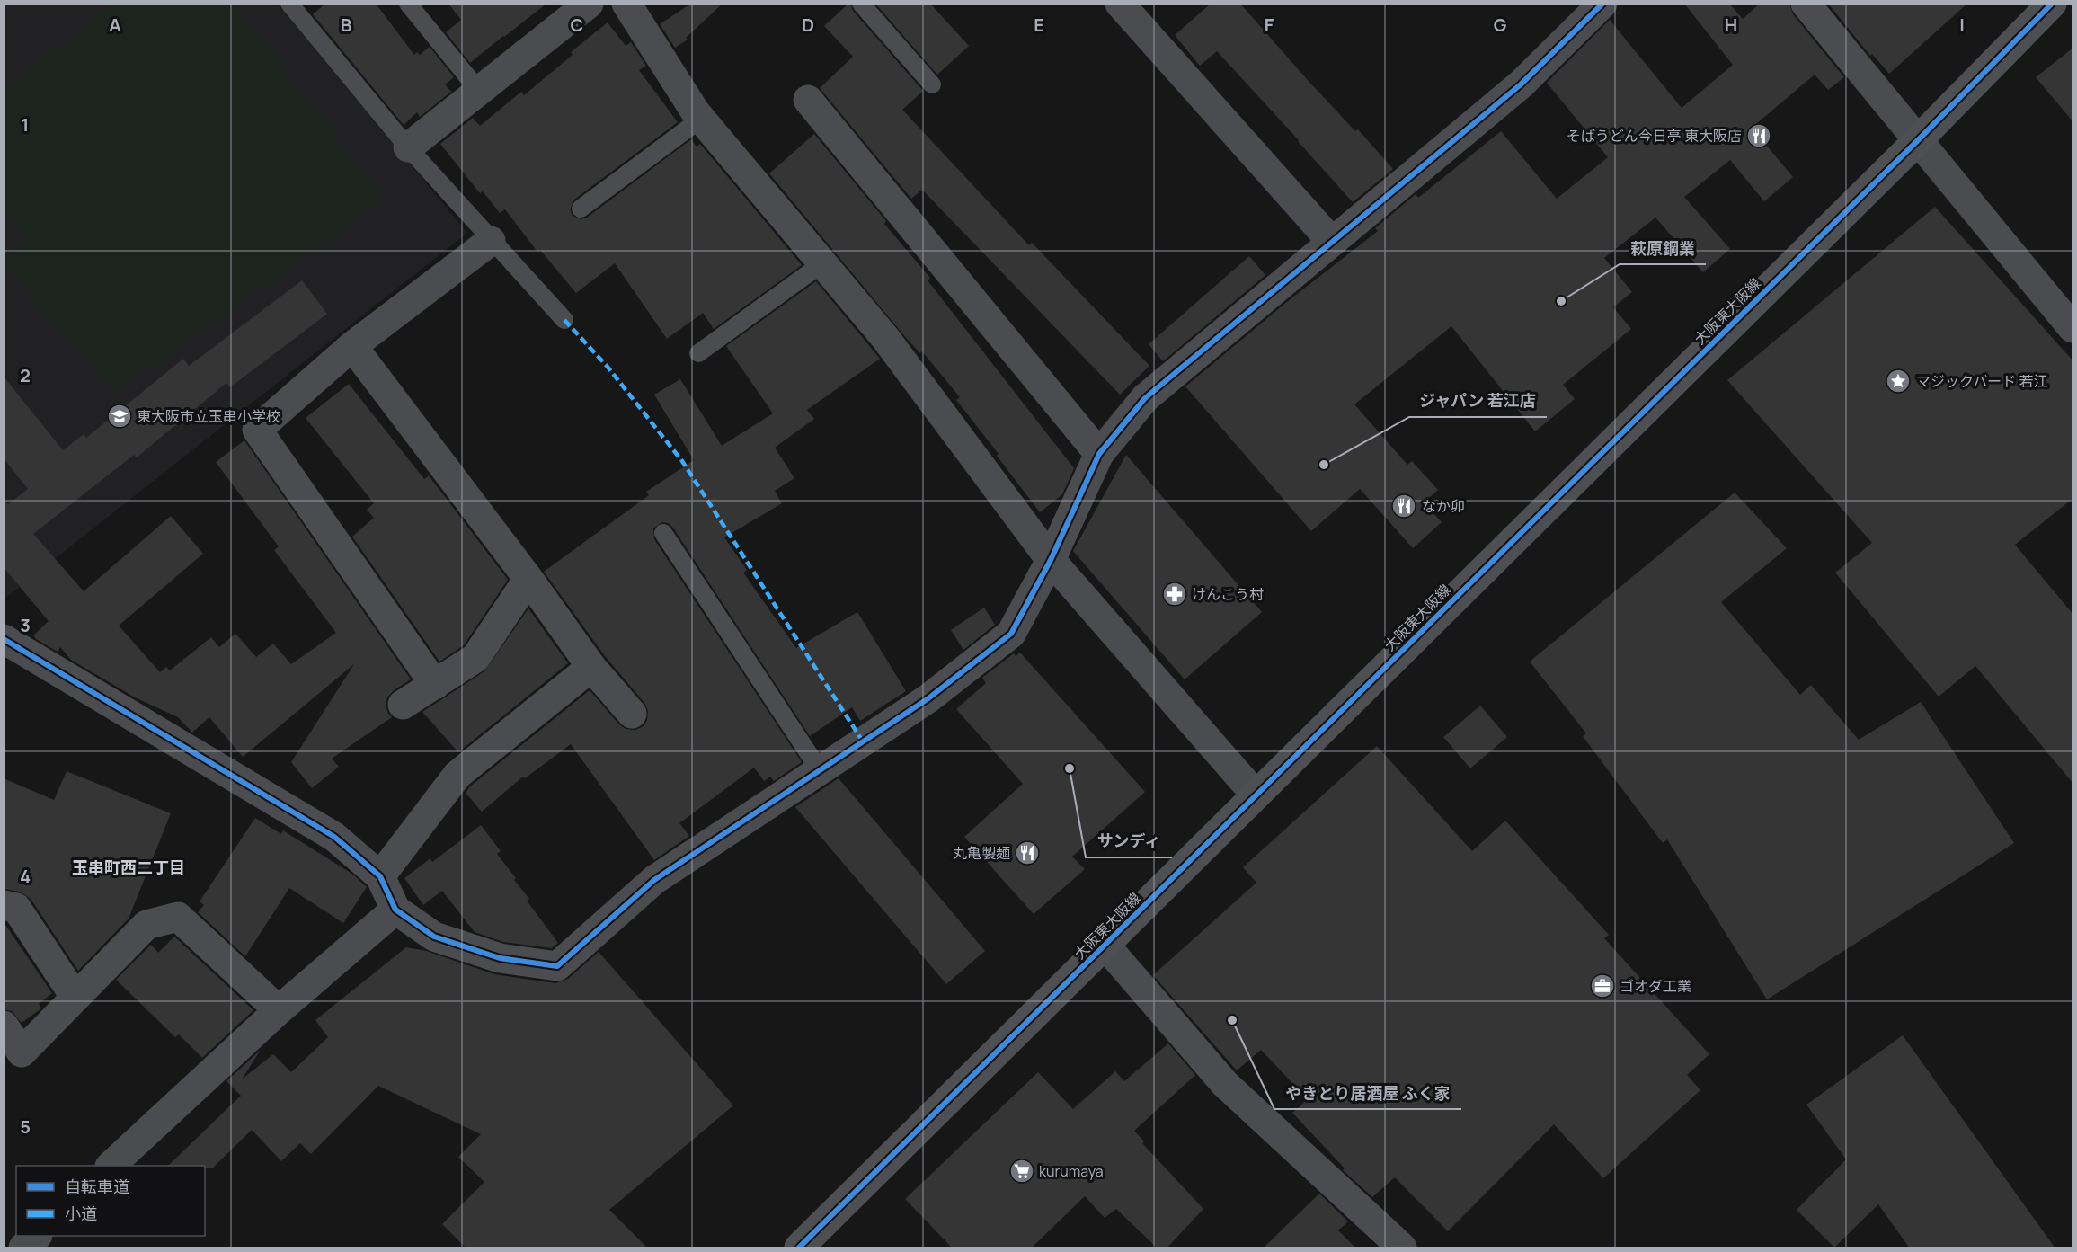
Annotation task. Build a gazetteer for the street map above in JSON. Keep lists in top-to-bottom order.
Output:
{
  "streets": {
    "main road": ["大阪東大阪線"]
  },
  "districts": ["玉串町西二丁目"],
  "places": {
    "restaurant": ["そばうどん今日亭 東大阪店", "なか卯", "丸亀製麺"],
    "other": [
      "萩原鋼業",
      "ジャパン 若江店",
      "サンディ",
      "やきとり居酒屋 ふく家"
    ],
    "place": ["マジックバード 若江"],
    "school or university": ["東大阪市立玉串小学校"],
    "pharmacy": ["けんこう村"],
    "office": ["ゴオダ工業"],
    "supermarket": ["kurumaya"]
  },
  "legend": ["自転車道", "小道"],
  "grid": {
    "columns": [
      "A",
      "B",
      "C",
      "D",
      "E",
      "F",
      "G",
      "H",
      "I"
    ],
    "rows": [
      "1",
      "2",
      "3",
      "4",
      "5"
    ]
  }
}
